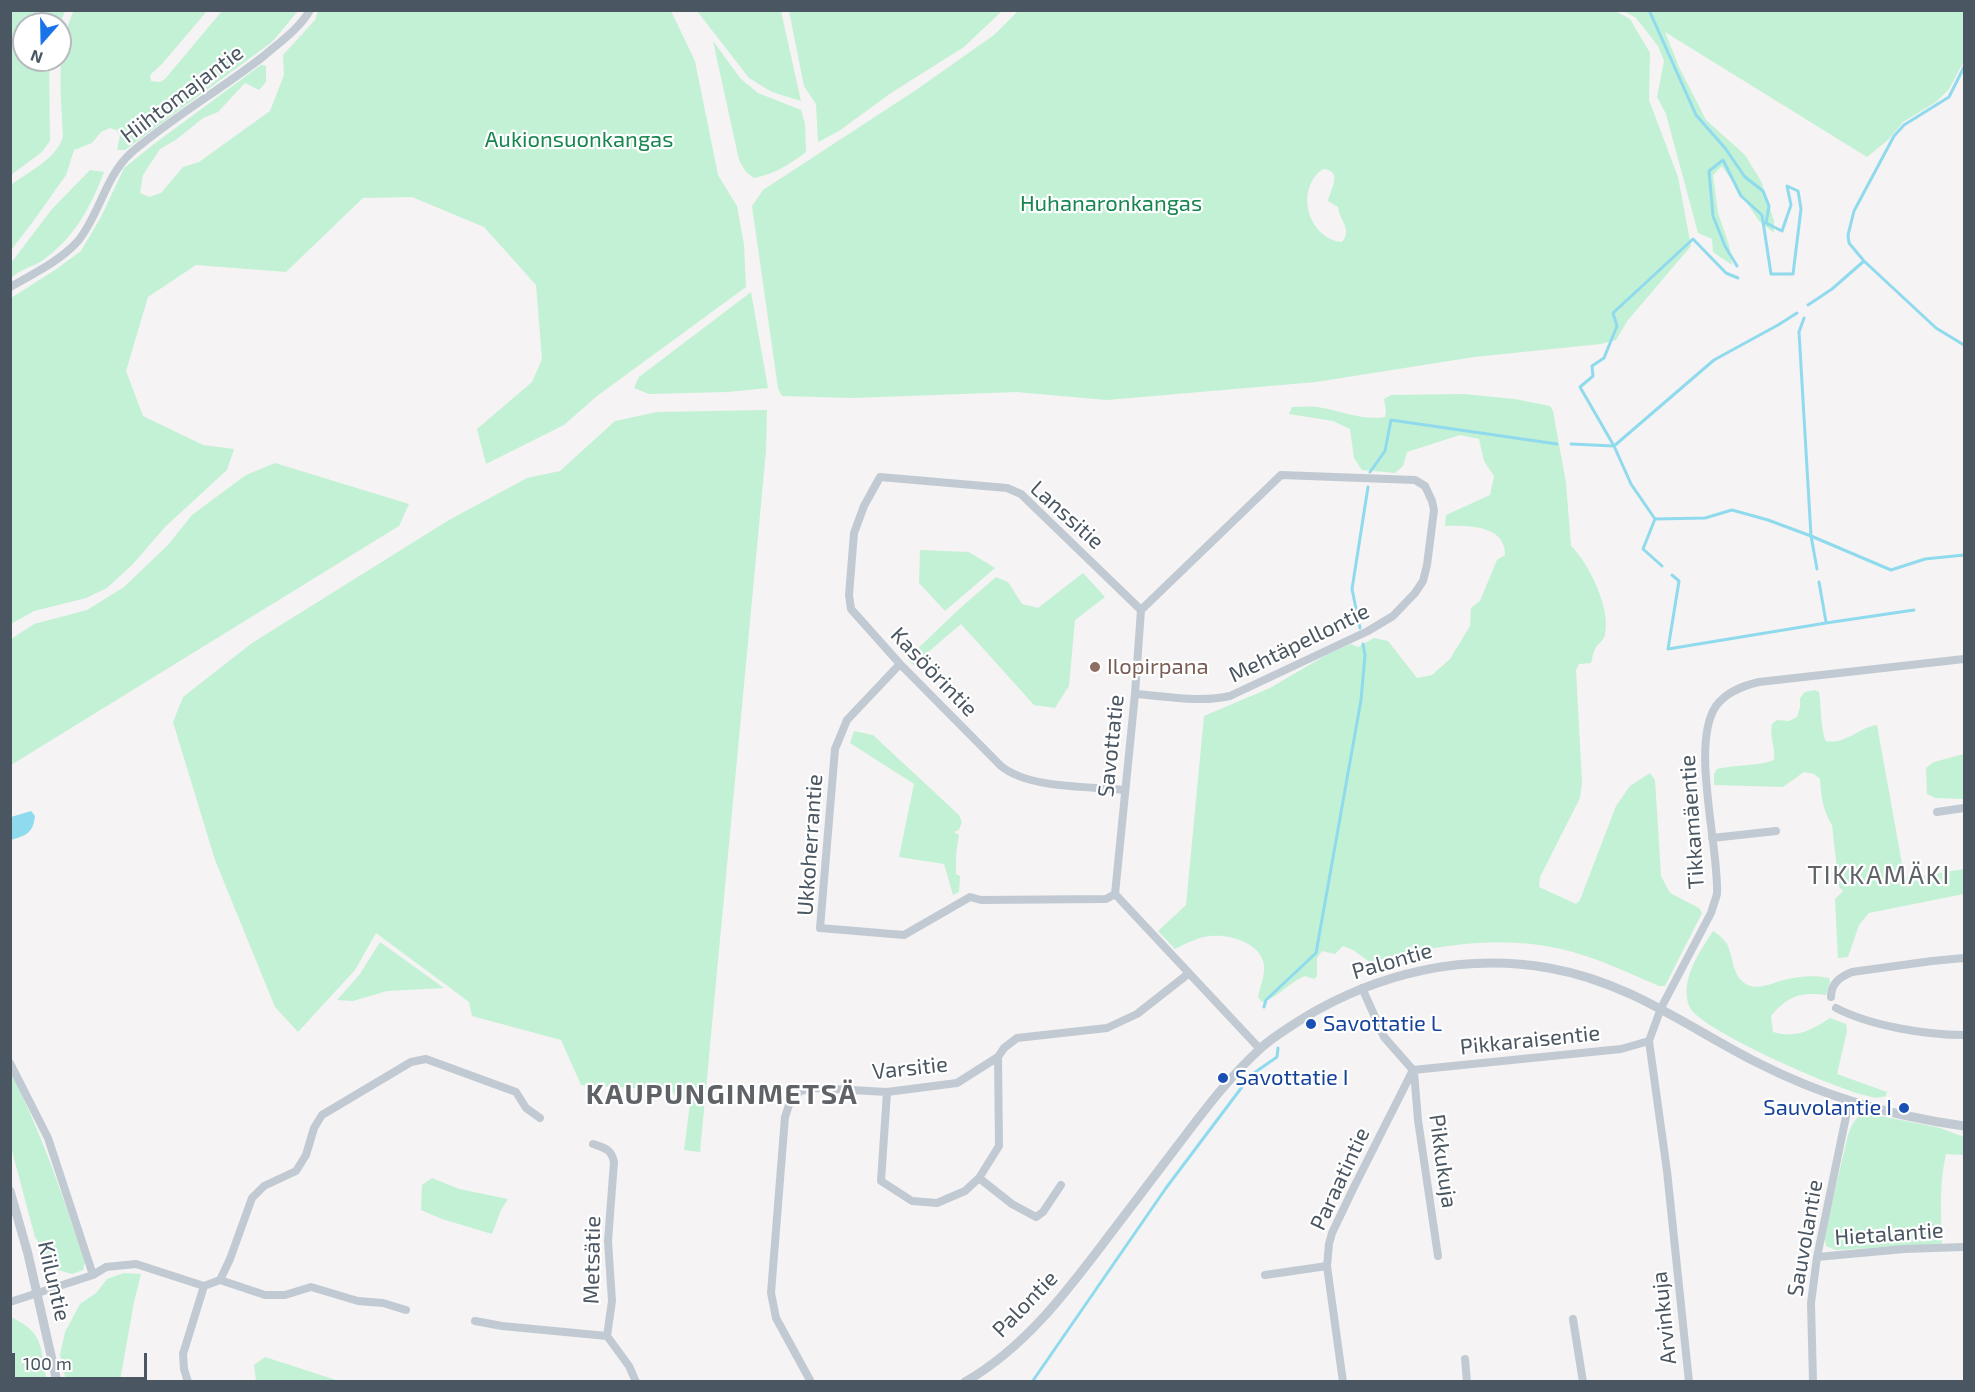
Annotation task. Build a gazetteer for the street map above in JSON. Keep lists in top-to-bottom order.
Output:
{
  "streets": {
    "street": [
      "Hiihtomajantie",
      "Lanssitie",
      "Mehtäpellontie",
      "Kasöörintie",
      "Savottatie",
      "Tikkamäentie",
      "Ukkoherrantie",
      "Palontie",
      "Pikkaraisentie",
      "Varsitie",
      "Pikkukuja",
      "Paraatintie",
      "Hietalantie",
      "Sauvolantie",
      "Metsätie",
      "Kiiluntie",
      "Arvinkuja"
    ]
  },
  "crossings": [
    ["Lanssitie", "Mehtäpellontie"],
    ["Lanssitie", "Kasöörintie"],
    ["Lanssitie", "Savottatie"],
    ["Mehtäpellontie", "Savottatie"],
    ["Kasöörintie", "Savottatie"],
    ["Kasöörintie", "Ukkoherrantie"],
    ["Savottatie", "Ukkoherrantie"],
    ["Tikkamäentie", "Palontie"],
    ["Tikkamäentie", "Pikkaraisentie"],
    ["Tikkamäentie", "Arvinkuja"],
    ["Palontie", "Sauvolantie"],
    ["Pikkaraisentie", "Pikkukuja"],
    ["Pikkaraisentie", "Paraatintie"],
    ["Pikkukuja", "Paraatintie"],
    ["Hietalantie", "Sauvolantie"]
  ],
  "districts": ["TIKKAMÄKI", "KAUPUNGINMETSÄ"],
  "parks": ["Aukionsuonkangas", "Huhanaronkangas"],
  "places": [
    "Ilopirpana",
    "Savottatie L",
    "Savottatie I",
    "Sauvolantie I"
  ],
  "scale_bar": "100 m",
  "north": "bottom"
}
